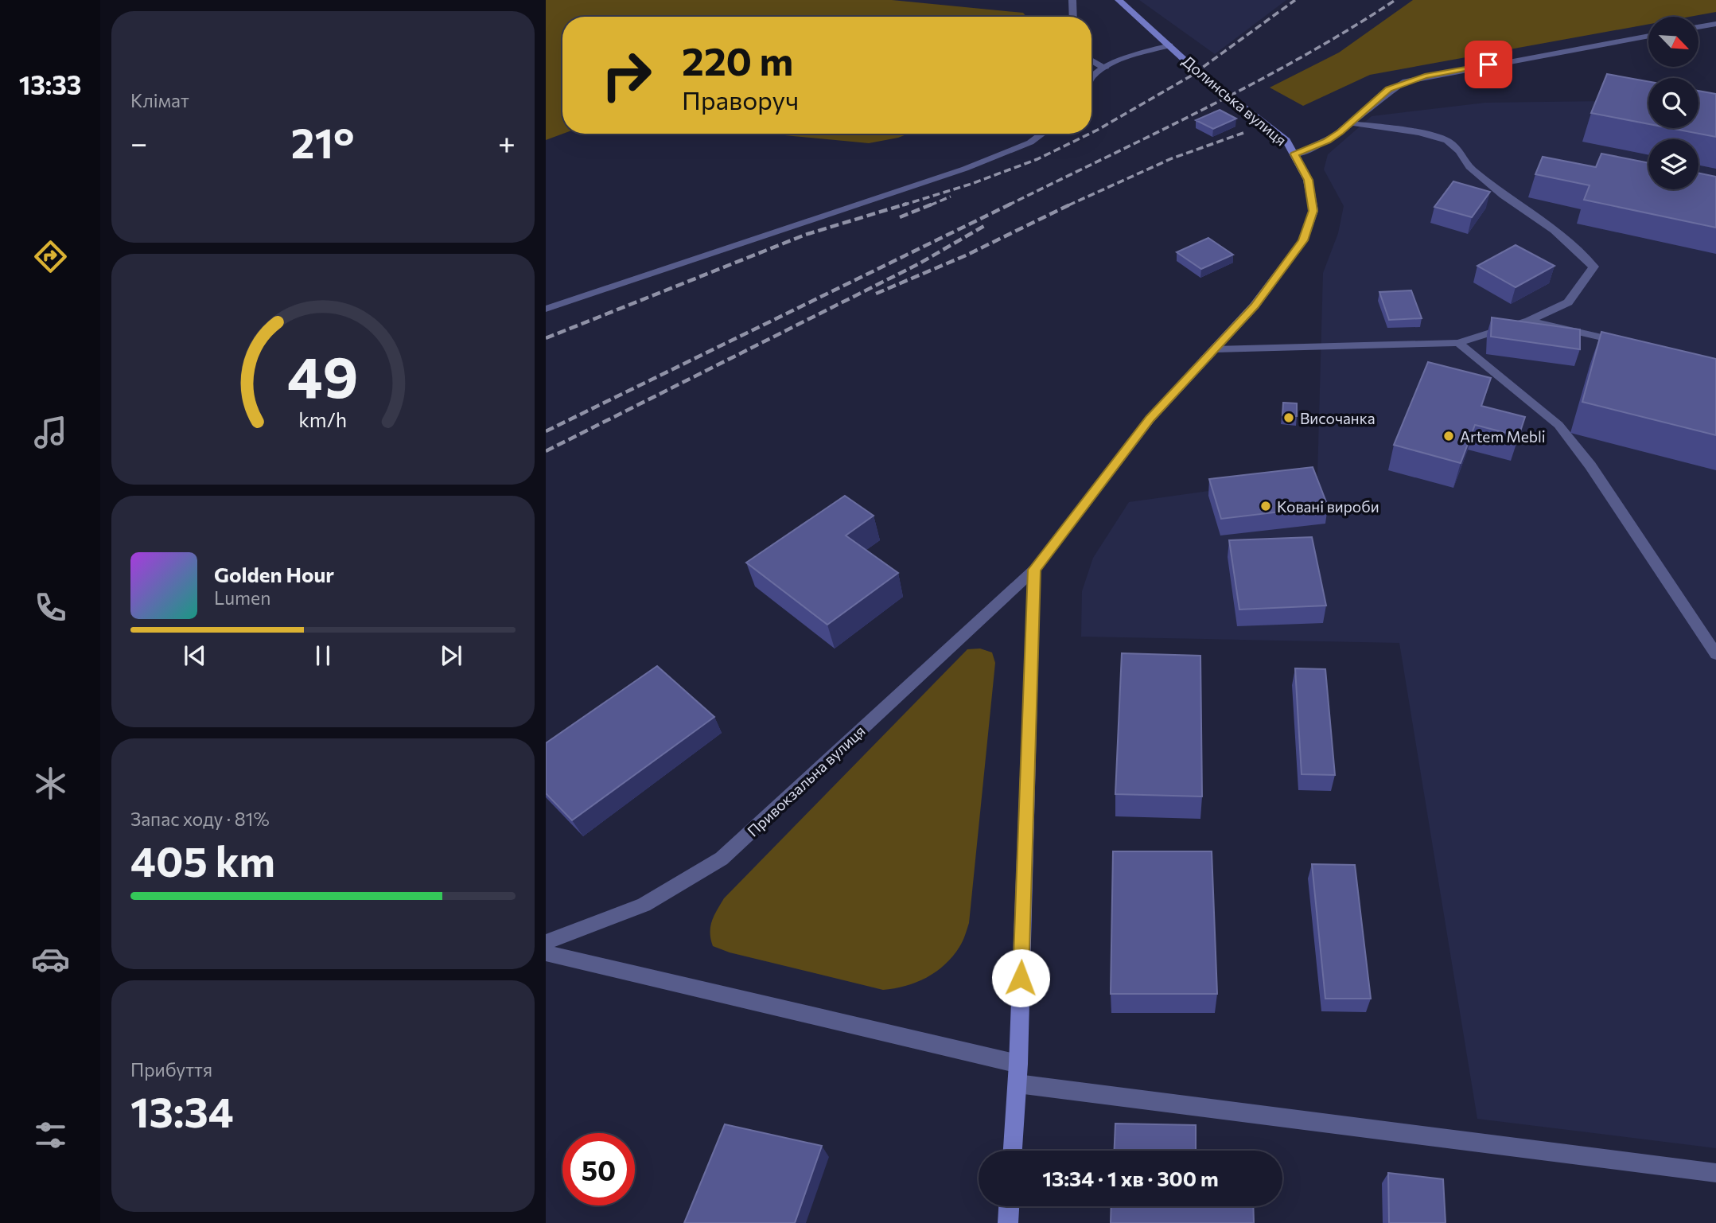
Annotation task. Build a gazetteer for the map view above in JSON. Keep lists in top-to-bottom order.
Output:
{
  "streets": {
    "main road": ["Долинська вулиця"],
    "street": ["Привокзальна вулиця"]
  },
  "crossings": [
    ["Долинська вулиця", "Привокзальна вулиця"]
  ],
  "places": ["Височанка", "Artem Mebli", "Ковані вироби"],
  "north": "bottom right",
  "page": {
    "tabs": "13:33",
    "tile": [
      "Клімат",
      ["Запас ходу · 81%", "405 km"],
      ["Прибуття", "13:34"]
    ],
    "turn": ["220 m", "Праворуч"],
    "heat": ["−", "21°", "+"],
    "song": ["Golden Hour", "Lumen"],
    "limit": "50",
    "trip": "13:34 · 1 хв · 300 m",
    "gauge": ["49", "km/h"]
  }
}
